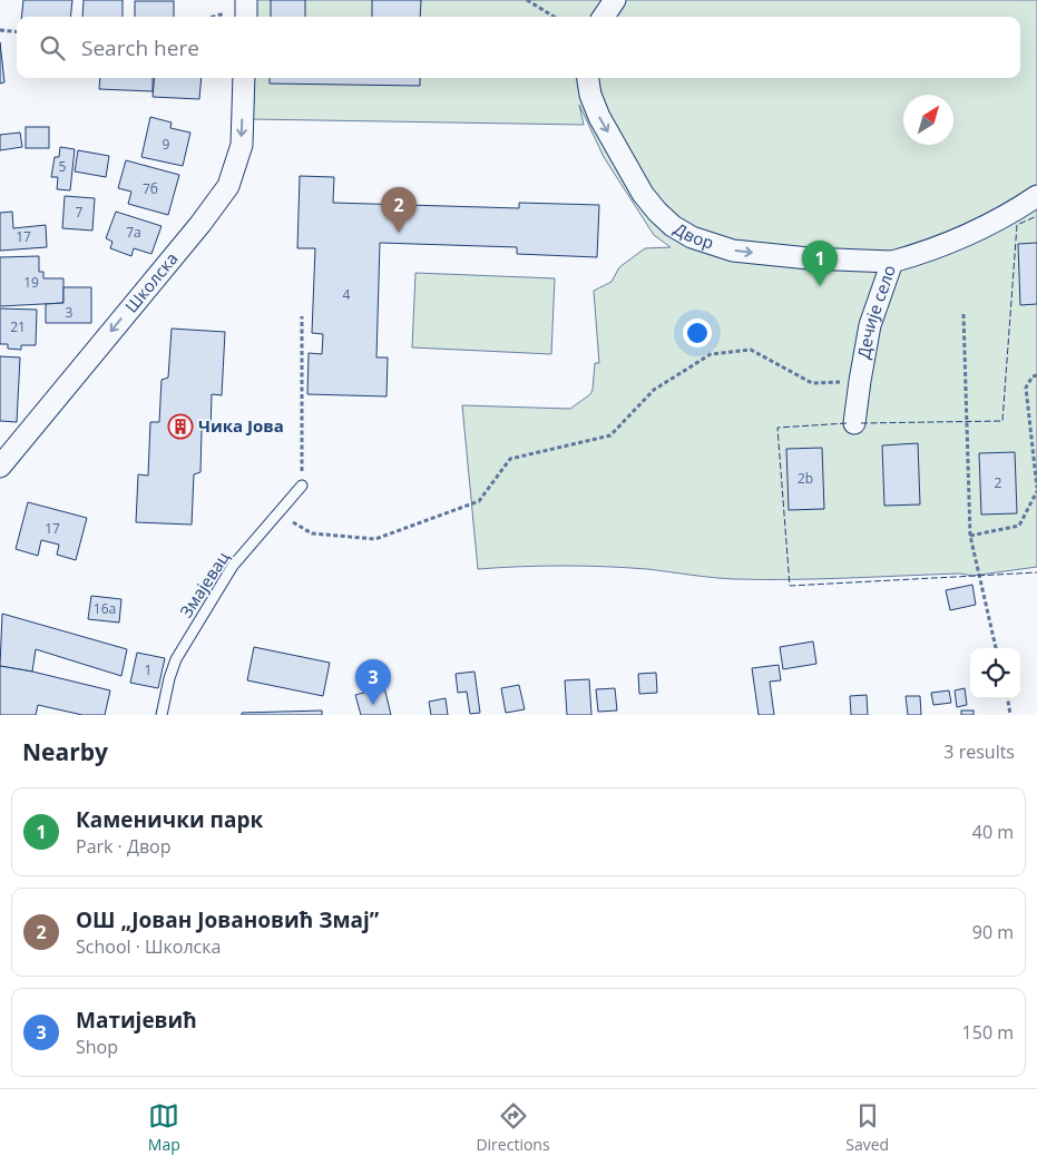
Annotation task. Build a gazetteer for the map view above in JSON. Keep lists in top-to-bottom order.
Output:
{
  "streets": {
    "street": ["Двор", "Школска", "Дечије село"],
    "lane": ["Змајевац"]
  },
  "crossings": [
    ["Двор", "Дечије село"]
  ],
  "one_way": ["Двор", "Школска"],
  "places": {
    "building": ["Чика Јова"]
  },
  "house_numbers": [
    "9",
    "5",
    "7б",
    "7",
    "7a",
    "17",
    "19",
    "4",
    "3",
    "21",
    "2b",
    "2",
    "17",
    "16a",
    "1"
  ],
  "north": "top right",
  "page": {
    "search": "Search here",
    "pins": ["2", "1", "3"],
    "heading": ["Nearby", "3 results"],
    "list": [
      {
        "mark": "1",
        "name": "Каменички парк",
        "note": "Park · Двор",
        "value": "40 m"
      },
      {
        "mark": "2",
        "name": "ОШ „Јован Јовановић Змај”",
        "note": "School · Школска",
        "value": "90 m"
      },
      {
        "mark": "3",
        "name": "Матијевић",
        "note": "Shop",
        "value": "150 m"
      }
    ],
    "nav": ["Map", "Directions", "Saved"]
  }
}
